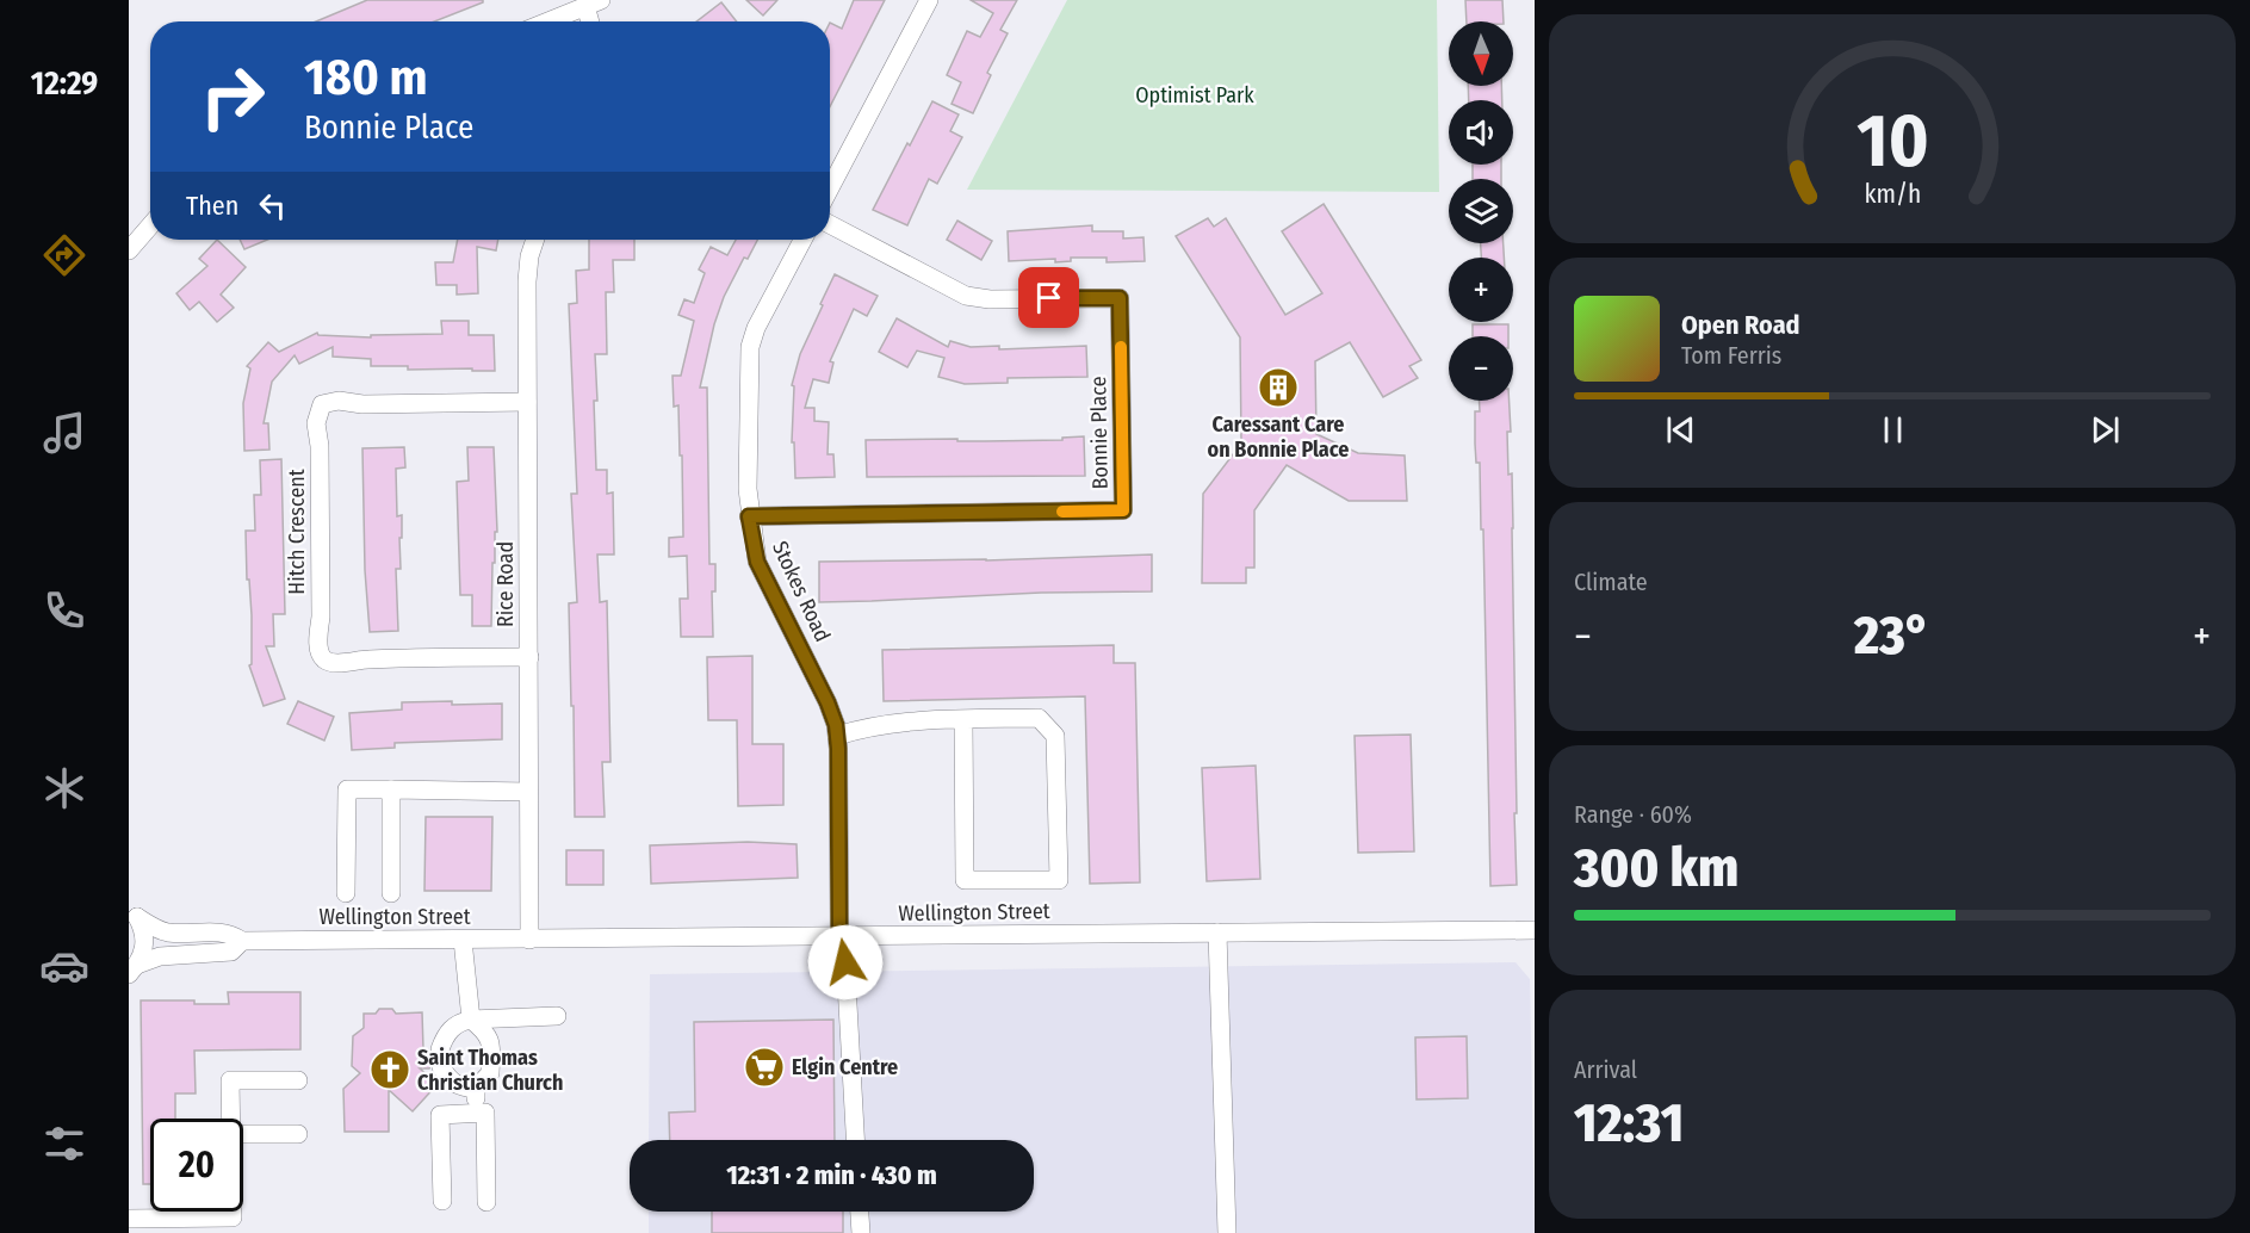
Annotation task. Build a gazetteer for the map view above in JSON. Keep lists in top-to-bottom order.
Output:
{
  "streets": {
    "street": [
      "Bonnie Place",
      "Hitch Crescent",
      "Rice Road",
      "Stokes Road",
      "Wellington Street"
    ]
  },
  "crossings": [
    ["Bonnie Place", "Stokes Road"],
    ["Hitch Crescent", "Rice Road"],
    ["Rice Road", "Wellington Street"],
    ["Stokes Road", "Wellington Street"]
  ],
  "parks": ["Optimist Park"],
  "places": {
    "building": ["Caressant Care on Bonnie Place"],
    "supermarket": ["Elgin Centre"],
    "church": ["Saint Thomas Christian Church"]
  },
  "north": "bottom",
  "page": {
    "tabs": "12:29",
    "map_buttons": ["+", "−"],
    "turn": ["180 m", "Bonnie Place"],
    "then": "Then",
    "song": ["Open Road", "Tom Ferris"],
    "tile": [
      "Climate",
      ["Range · 60%", "300 km"],
      ["Arrival", "12:31"]
    ],
    "heat": ["−", "23°", "+"],
    "limit": "20",
    "trip": "12:31 · 2 min · 430 m",
    "gauge": ["10", "km/h"]
  }
}
